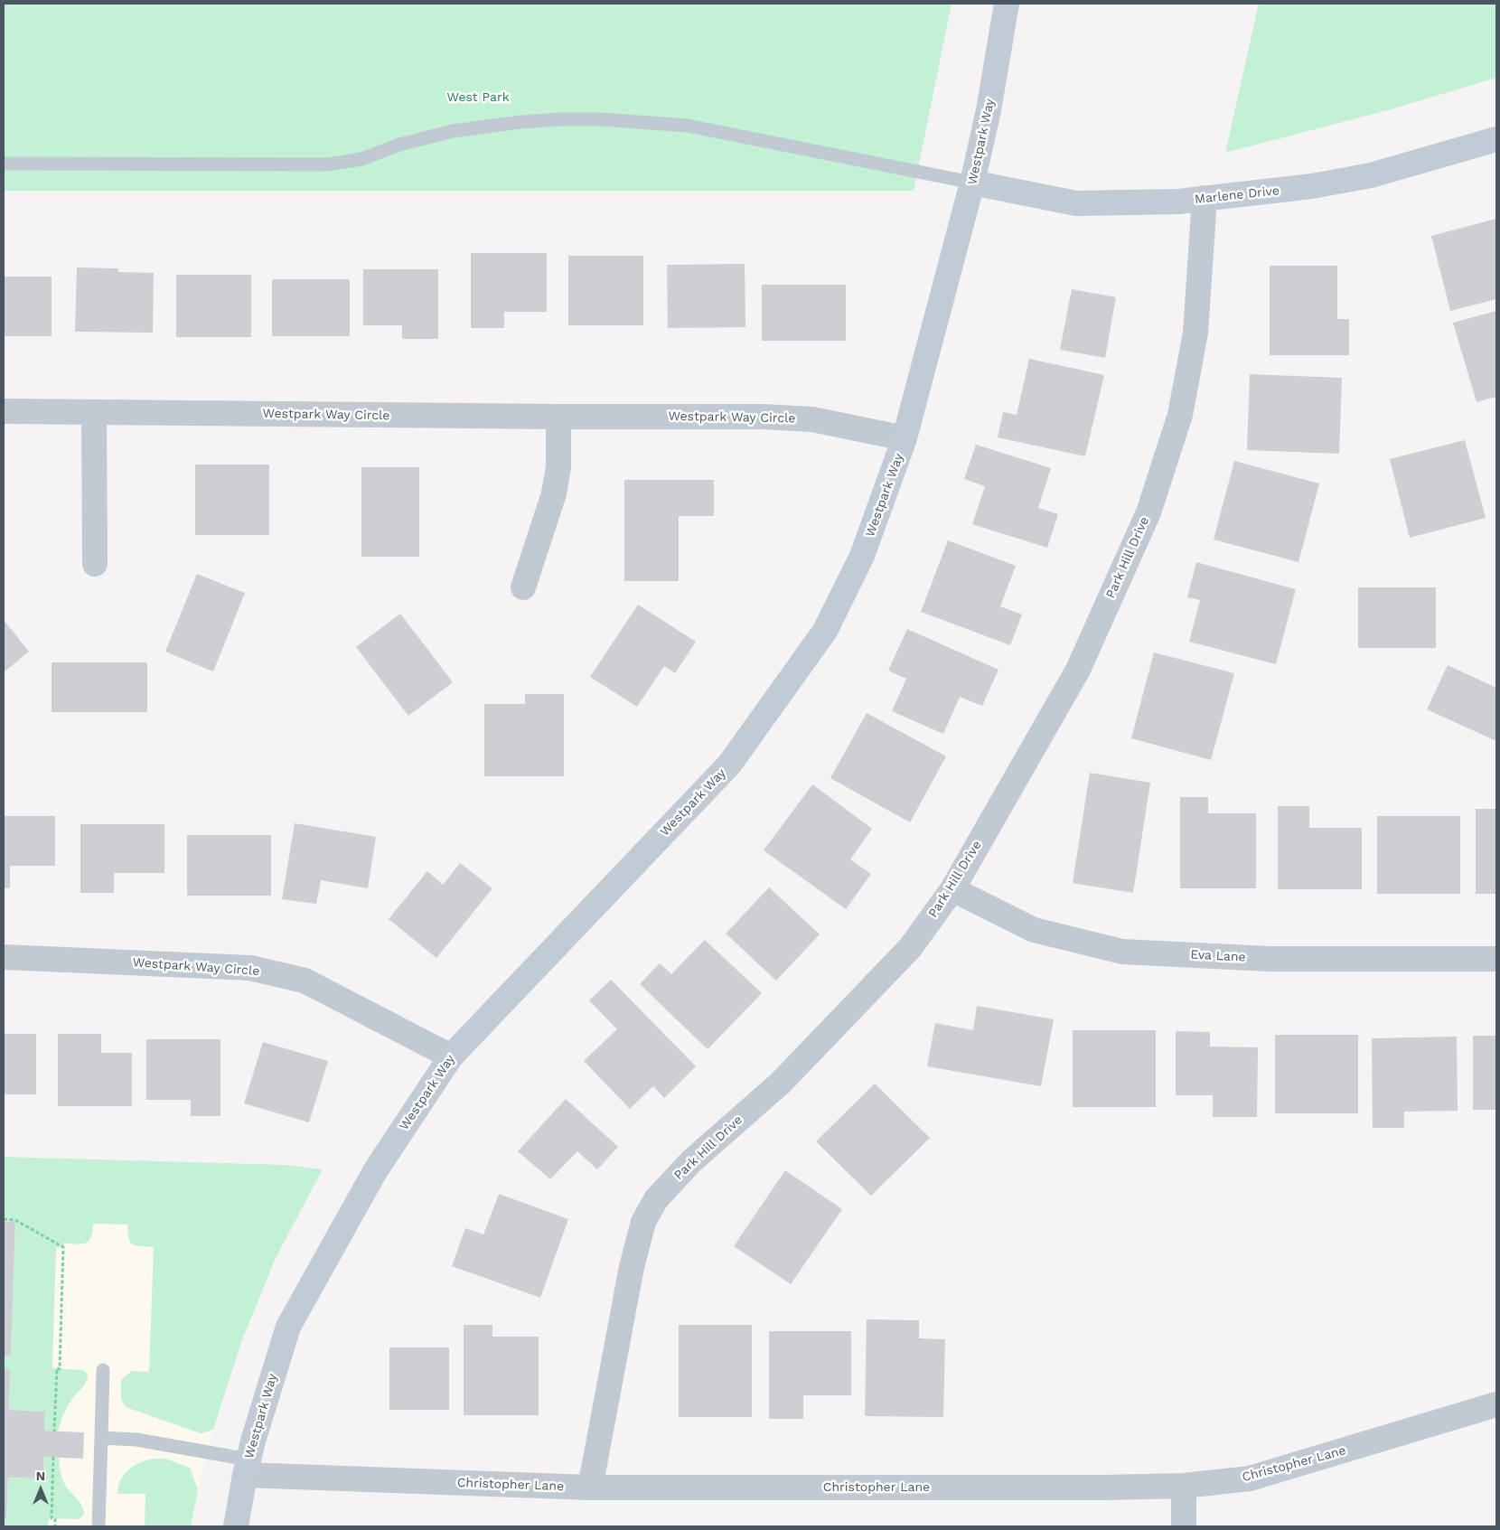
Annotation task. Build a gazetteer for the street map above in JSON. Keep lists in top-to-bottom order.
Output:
{
  "streets": {
    "main road": ["Westpark Way", "Marlene Drive"],
    "street": [
      "Westpark Way Circle",
      "Park Hill Drive",
      "Eva Lane",
      "Christopher Lane"
    ]
  },
  "crossings": [
    ["Westpark Way", "Marlene Drive"],
    ["Westpark Way", "Westpark Way Circle"],
    ["Westpark Way", "Christopher Lane"],
    ["Marlene Drive", "Park Hill Drive"],
    ["Park Hill Drive", "Eva Lane"],
    ["Park Hill Drive", "Christopher Lane"]
  ],
  "parks": ["West Park"],
  "north": "top"
}
